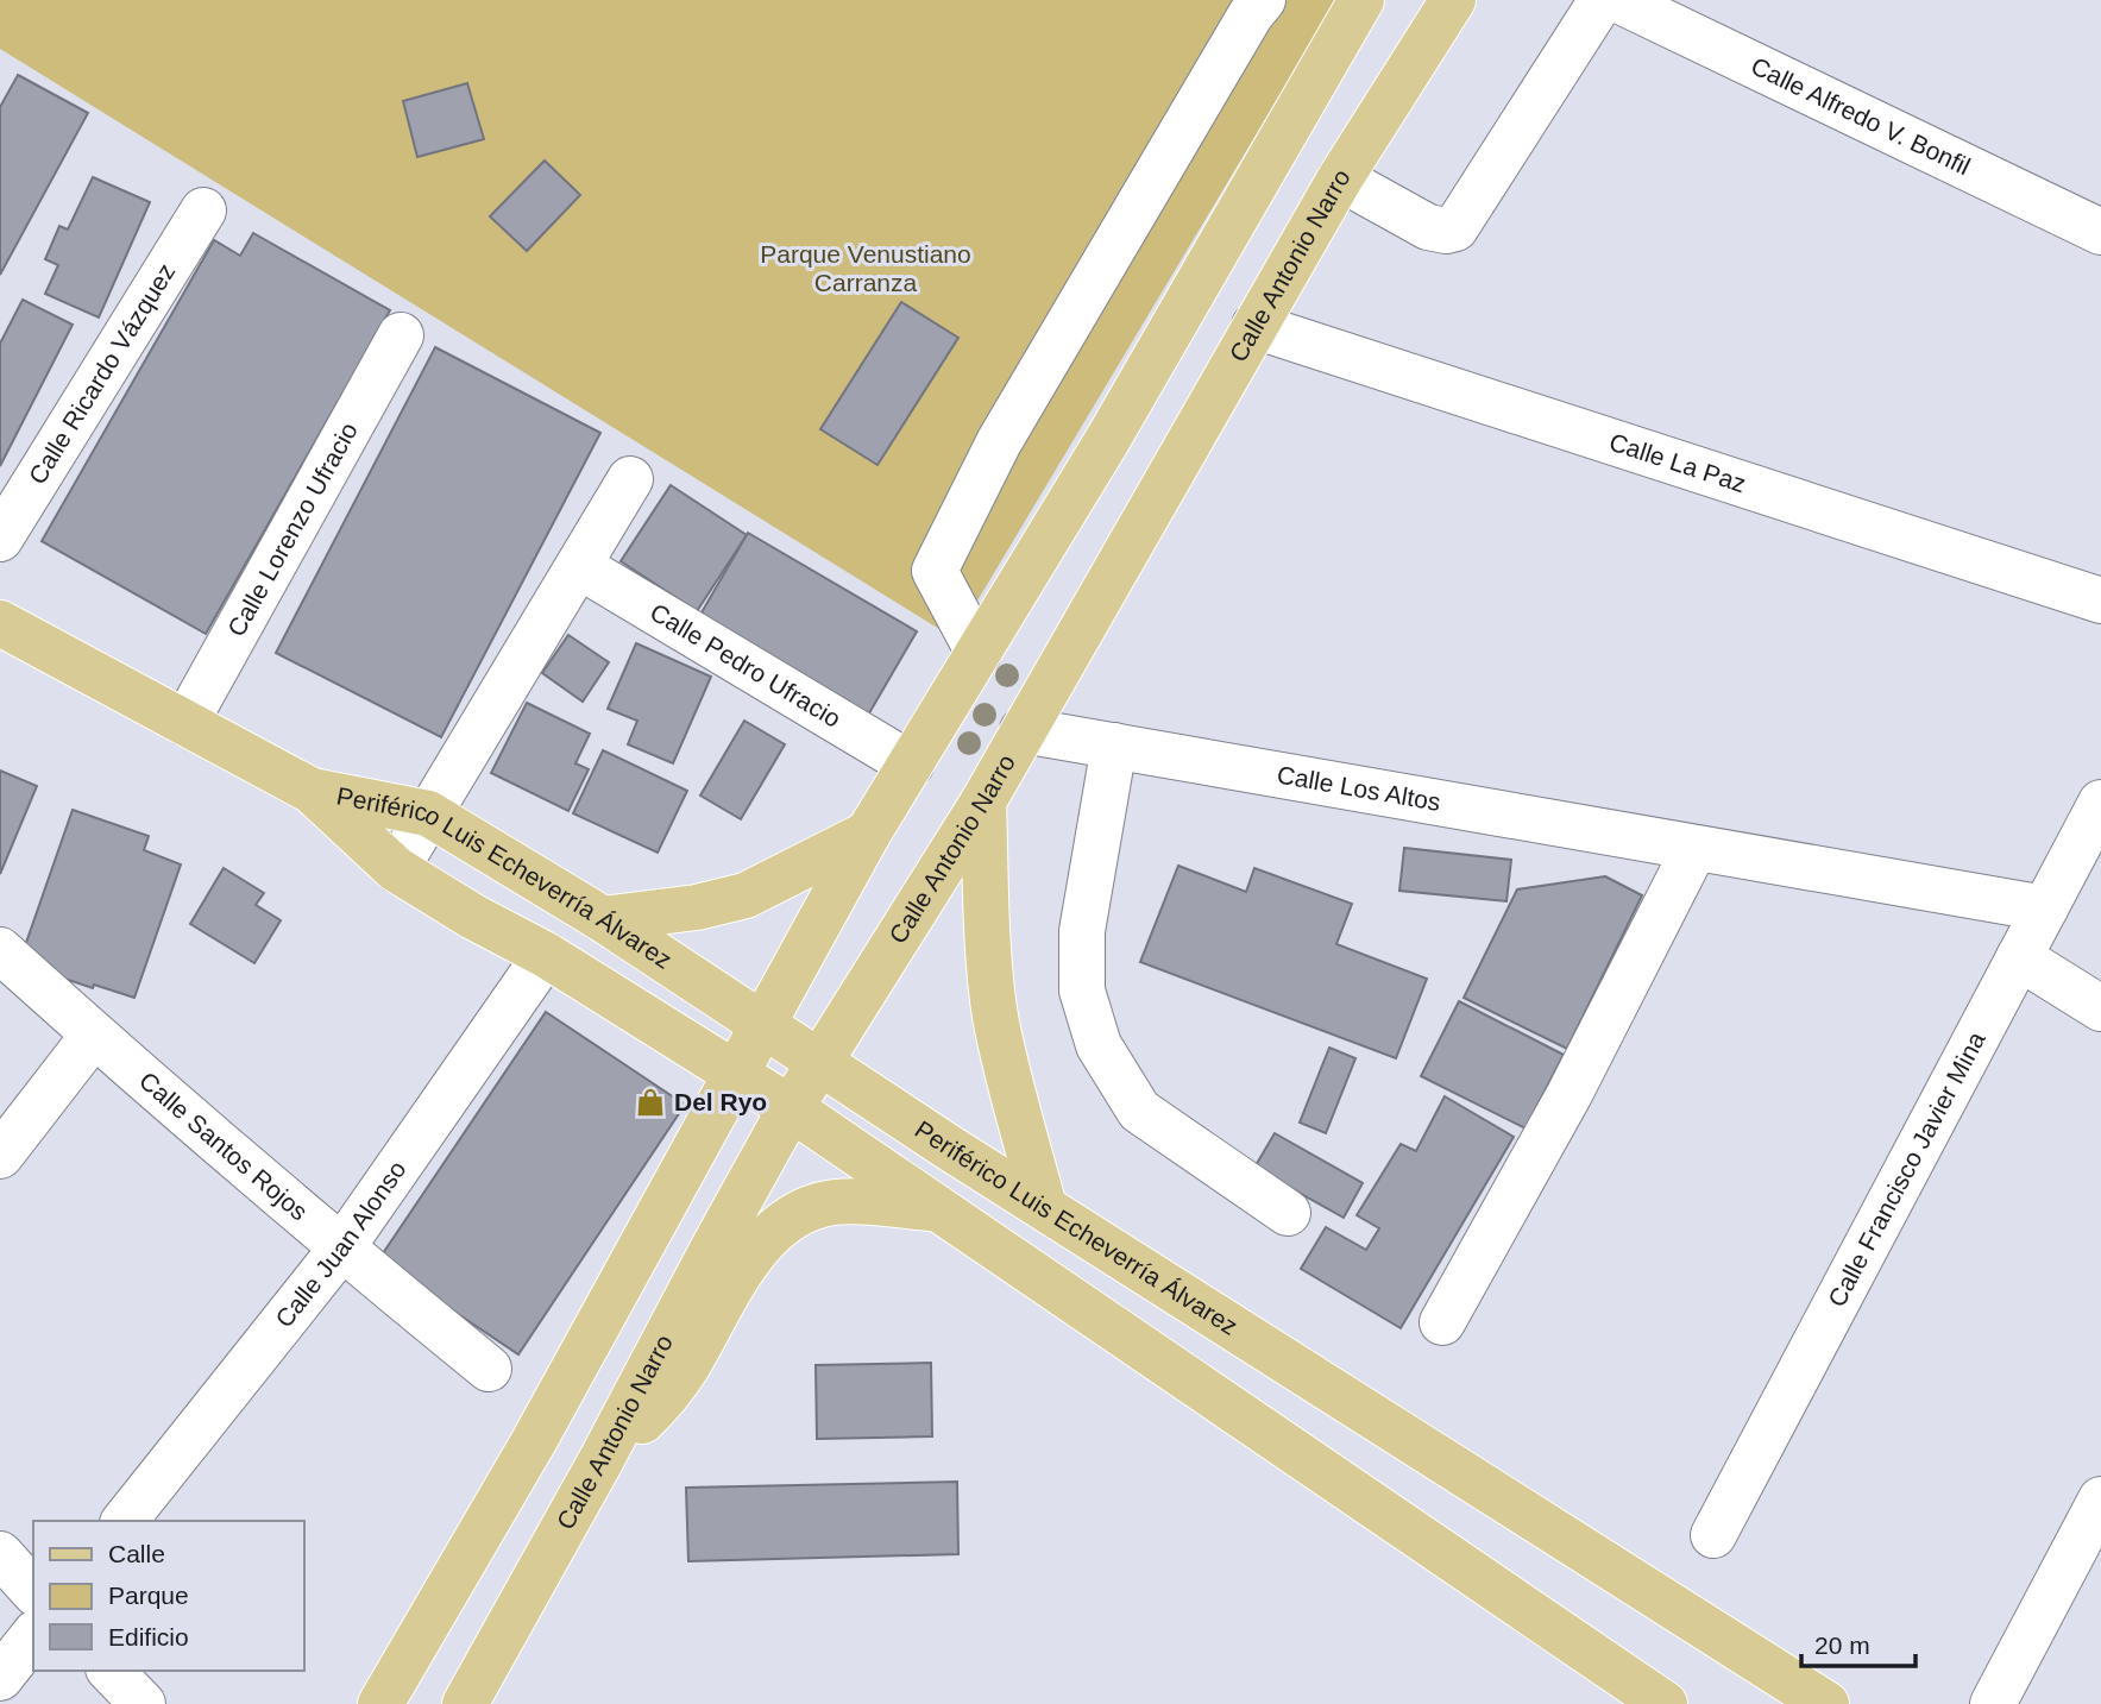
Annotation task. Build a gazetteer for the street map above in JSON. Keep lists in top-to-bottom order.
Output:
{
  "streets": {
    "main road": ["Calle Antonio Narro", "Periférico Luis Echeverría Álvarez"],
    "street": [
      "Calle Alfredo V. Bonfil",
      "Calle Ricardo Vázquez",
      "Calle La Paz",
      "Calle Lorenzo Ufracio",
      "Calle Pedro Ufracio",
      "Calle Los Altos",
      "Calle Santos Rojos",
      "Calle Francisco Javier Mina",
      "Calle Juan Alonso"
    ]
  },
  "crossings": [
    ["Calle Antonio Narro", "Calle La Paz"],
    ["Calle Antonio Narro", "Calle Los Altos"],
    ["Calle Antonio Narro", "Periférico Luis Echeverría Álvarez"],
    ["Calle Lorenzo Ufracio", "Periférico Luis Echeverría Álvarez"],
    ["Calle Los Altos", "Calle Francisco Javier Mina"],
    ["Periférico Luis Echeverría Álvarez", "Calle Juan Alonso"],
    ["Calle Santos Rojos", "Calle Juan Alonso"]
  ],
  "parks": ["Parque Venustiano Carranza"],
  "places": {
    "shop": ["Del Ryo"]
  },
  "legend": ["Calle", "Parque", "Edificio"],
  "scale_bar": "20 m"
}
